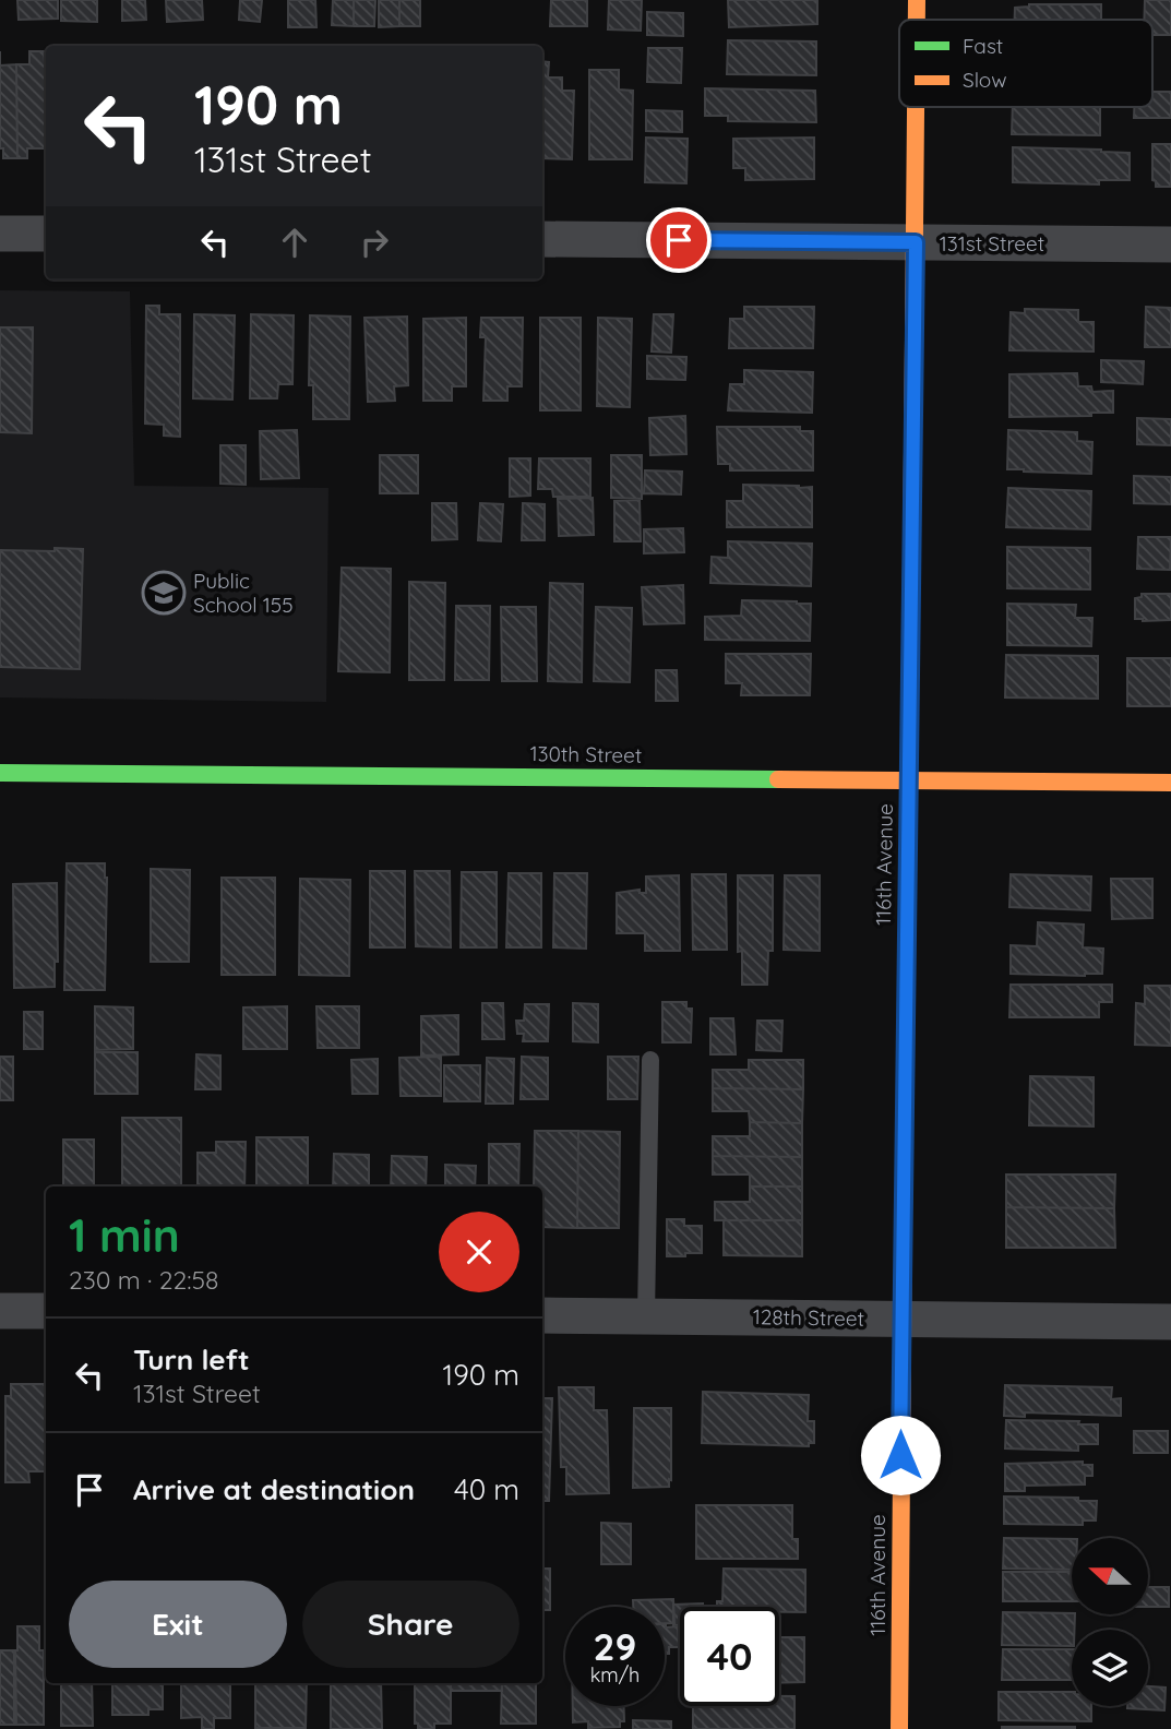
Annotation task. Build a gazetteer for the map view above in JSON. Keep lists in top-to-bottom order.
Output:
{
  "streets": {
    "street": [
      "131st Street",
      "130th Street",
      "116th Avenue",
      "128th Street"
    ]
  },
  "crossings": [
    ["131st Street", "116th Avenue"],
    ["130th Street", "116th Avenue"],
    ["116th Avenue", "128th Street"]
  ],
  "places": {
    "school or university": ["Public School 155"]
  },
  "legend": ["Fast", "Slow"],
  "north": "left",
  "page": {
    "turn": ["190 m", "131st Street"],
    "heading": ["1 min", "230 m · 22:58"],
    "list": [
      {
        "name": "Turn left",
        "note": "131st Street",
        "value": "190 m"
      },
      {
        "name": "Arrive at destination",
        "value": "40 m"
      }
    ],
    "buttons": ["Exit", "Share"],
    "speed": "29 km/h",
    "limit": "40"
  }
}
